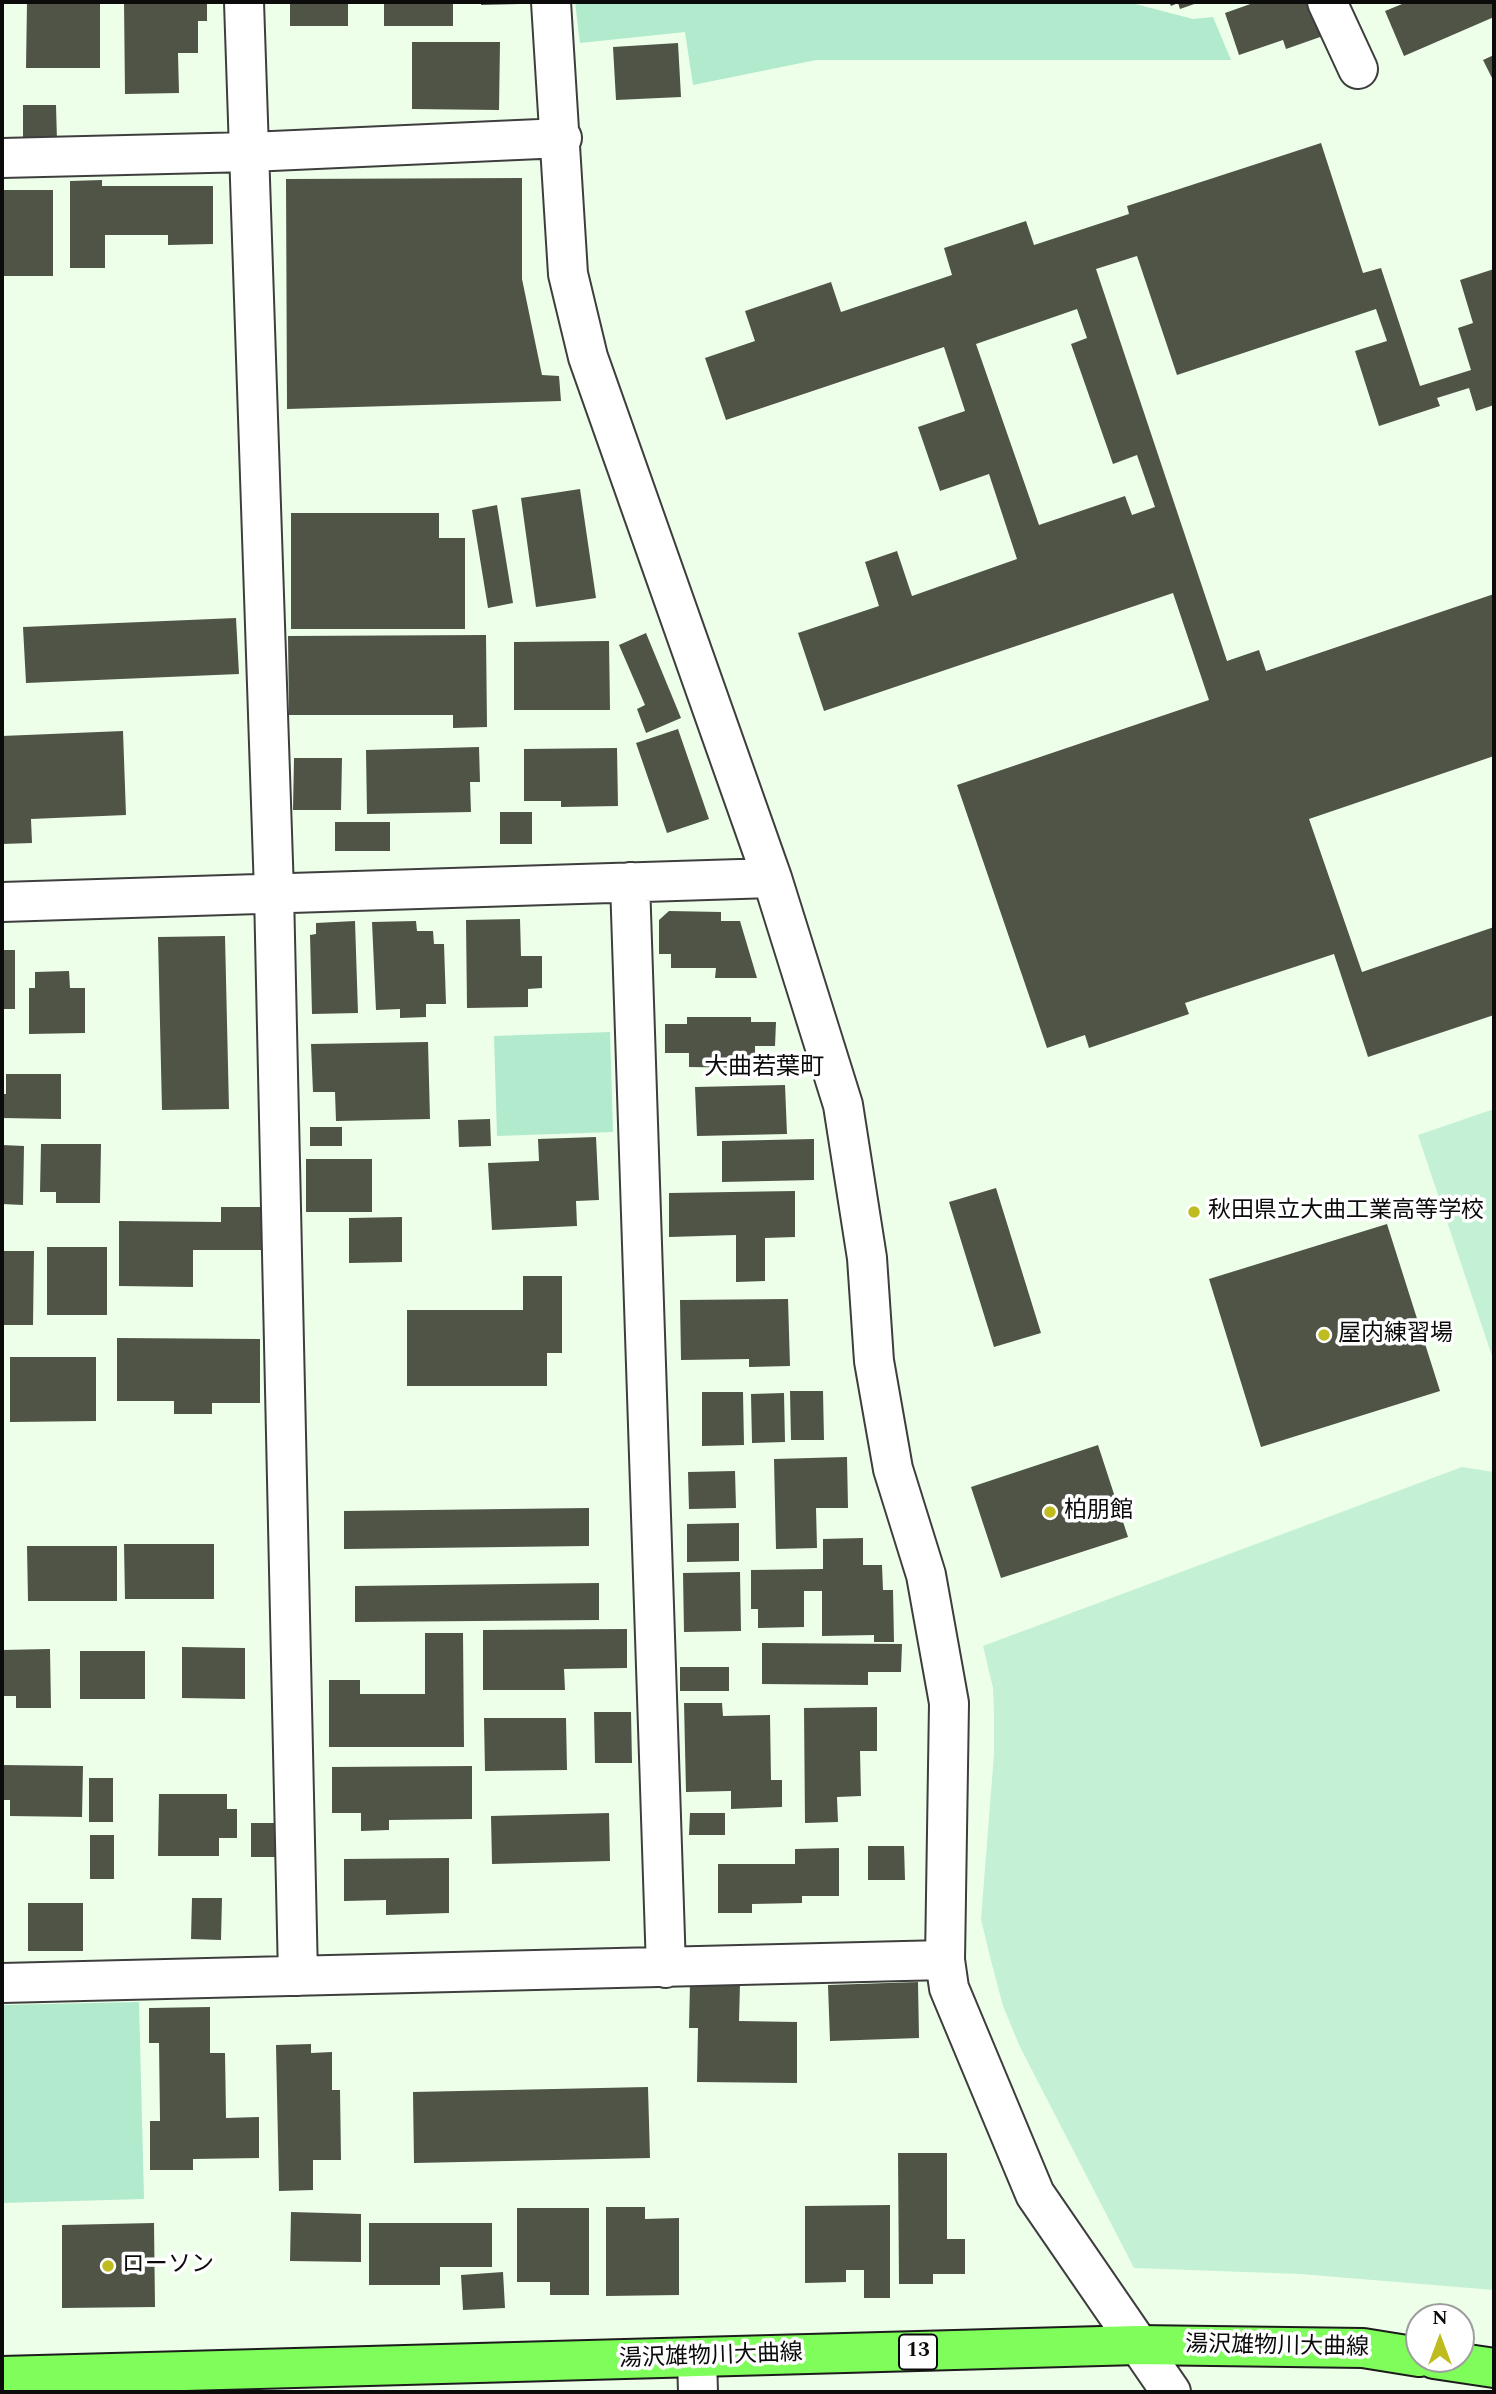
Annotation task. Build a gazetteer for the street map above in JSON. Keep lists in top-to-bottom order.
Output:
{
  "streets": {
    "main road": ["湯沢雄物川大曲線", "13"]
  },
  "districts": ["大曲若葉町"],
  "places": [
    "秋田県立大曲工業高等学校",
    "屋内練習場",
    "柏朋館",
    "ローソン"
  ],
  "north": "top"
}
